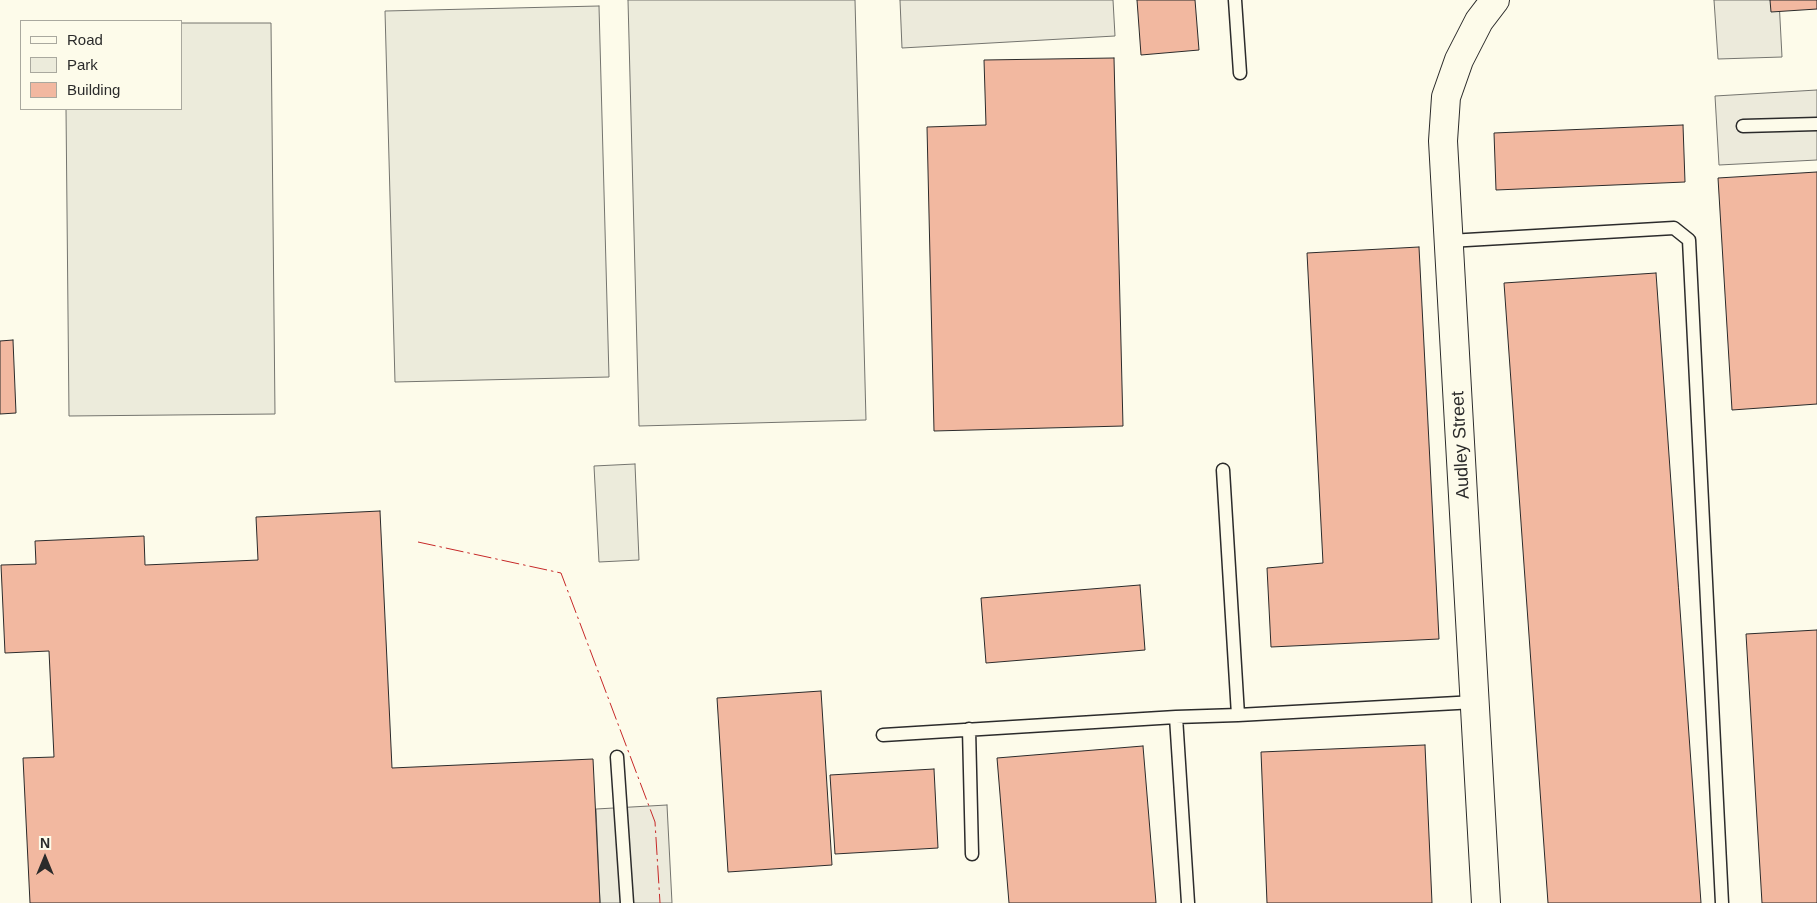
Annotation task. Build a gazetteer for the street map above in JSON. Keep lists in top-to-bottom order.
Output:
{
  "streets": {
    "street": ["Audley Street"]
  },
  "legend": ["Road", "Park", "Building"],
  "north": "top"
}
